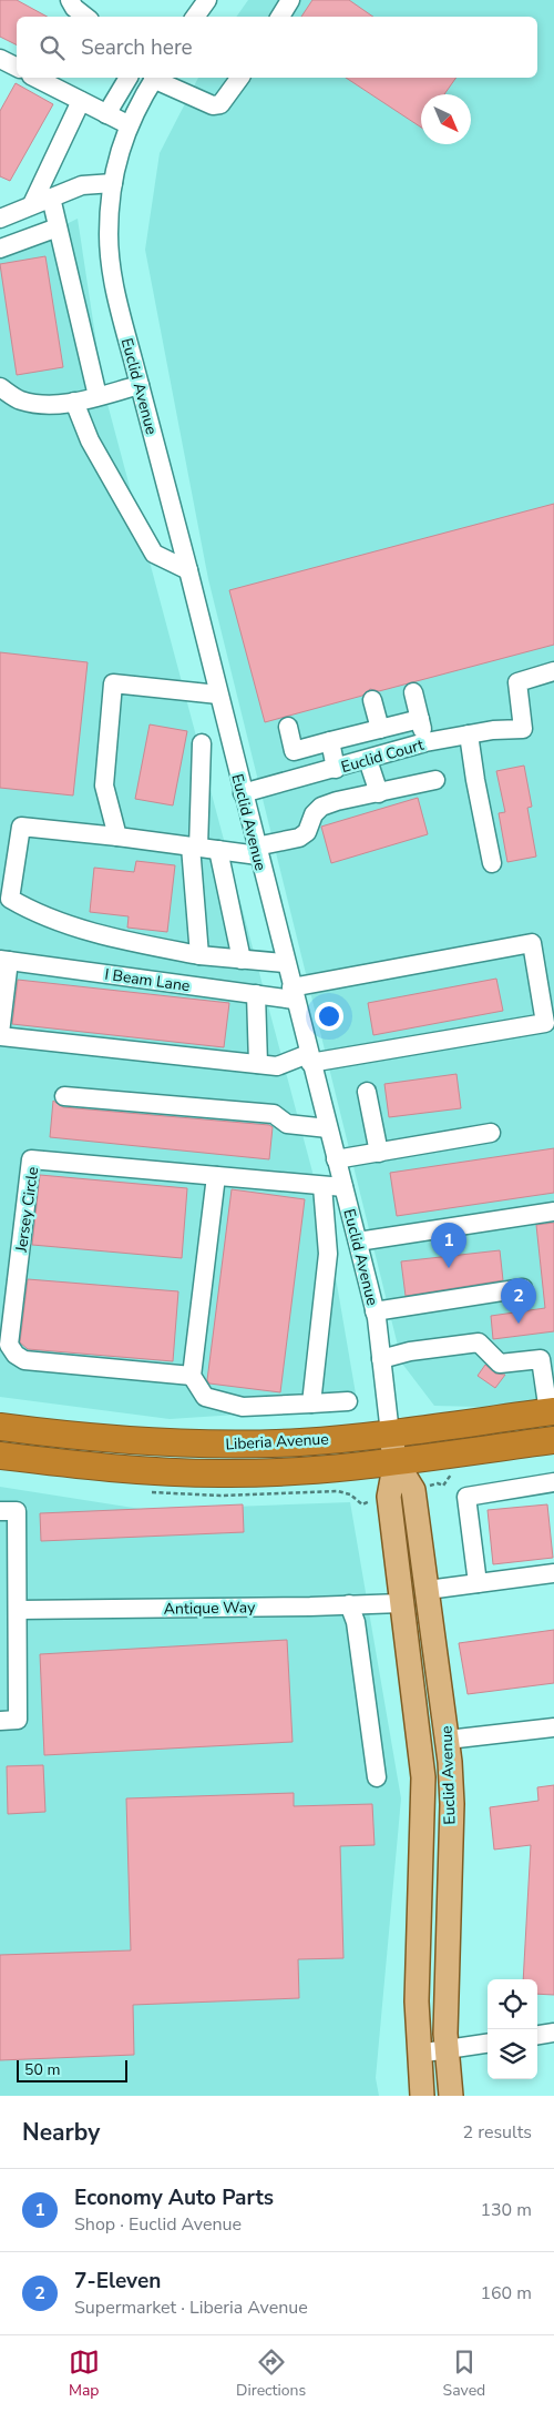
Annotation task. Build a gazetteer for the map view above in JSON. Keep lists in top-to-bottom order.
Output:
{
  "streets": {
    "highway": ["Liberia Avenue"],
    "main road": ["Euclid Avenue"],
    "street": [
      "Euclid Court",
      "I Beam Lane",
      "Jersey Circle",
      "Antique Way"
    ]
  },
  "crossings": [
    ["Euclid Avenue", "Euclid Court"],
    ["Euclid Avenue", "I Beam Lane"],
    ["Euclid Avenue", "Jersey Circle"],
    ["Euclid Avenue", "Liberia Avenue"],
    ["Euclid Avenue", "Antique Way"]
  ],
  "scale_bar": "50 m",
  "north": "bottom right",
  "page": {
    "search": "Search here",
    "pins": ["1", "2"],
    "scale": "50 m",
    "heading": ["Nearby", "2 results"],
    "list": [
      {
        "mark": "1",
        "name": "Economy Auto Parts",
        "note": "Shop · Euclid Avenue",
        "value": "130 m"
      },
      {
        "mark": "2",
        "name": "7-Eleven",
        "note": "Supermarket · Liberia Avenue",
        "value": "160 m"
      }
    ],
    "nav": ["Map", "Directions", "Saved"]
  }
}
